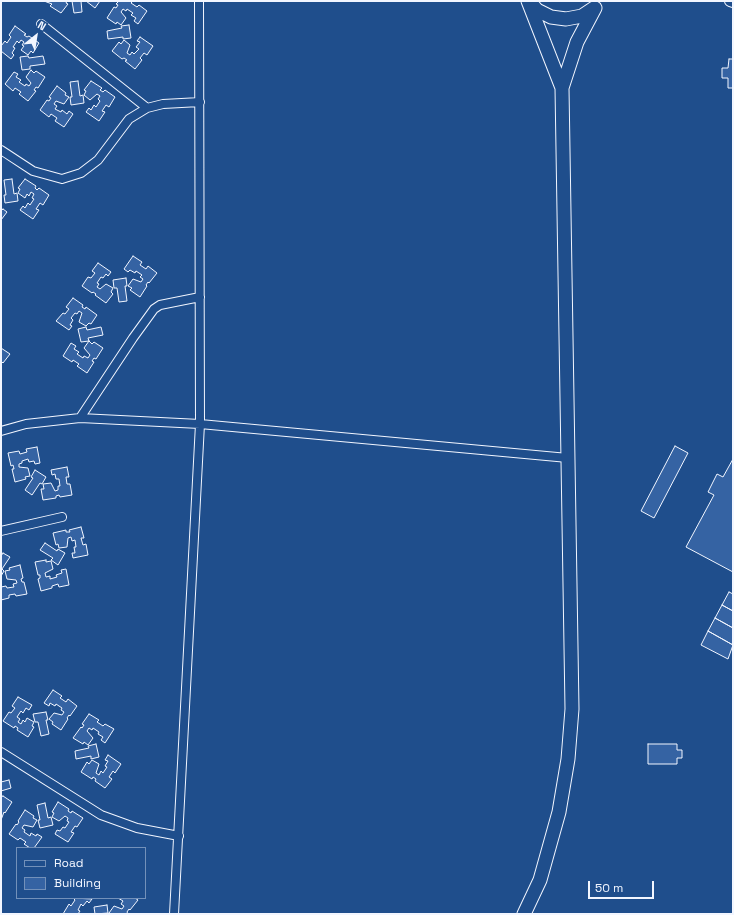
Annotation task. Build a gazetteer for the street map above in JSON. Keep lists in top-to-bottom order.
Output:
{
  "legend": ["Road", "Building"],
  "scale_bar": "50 m",
  "north": "top right"
}
